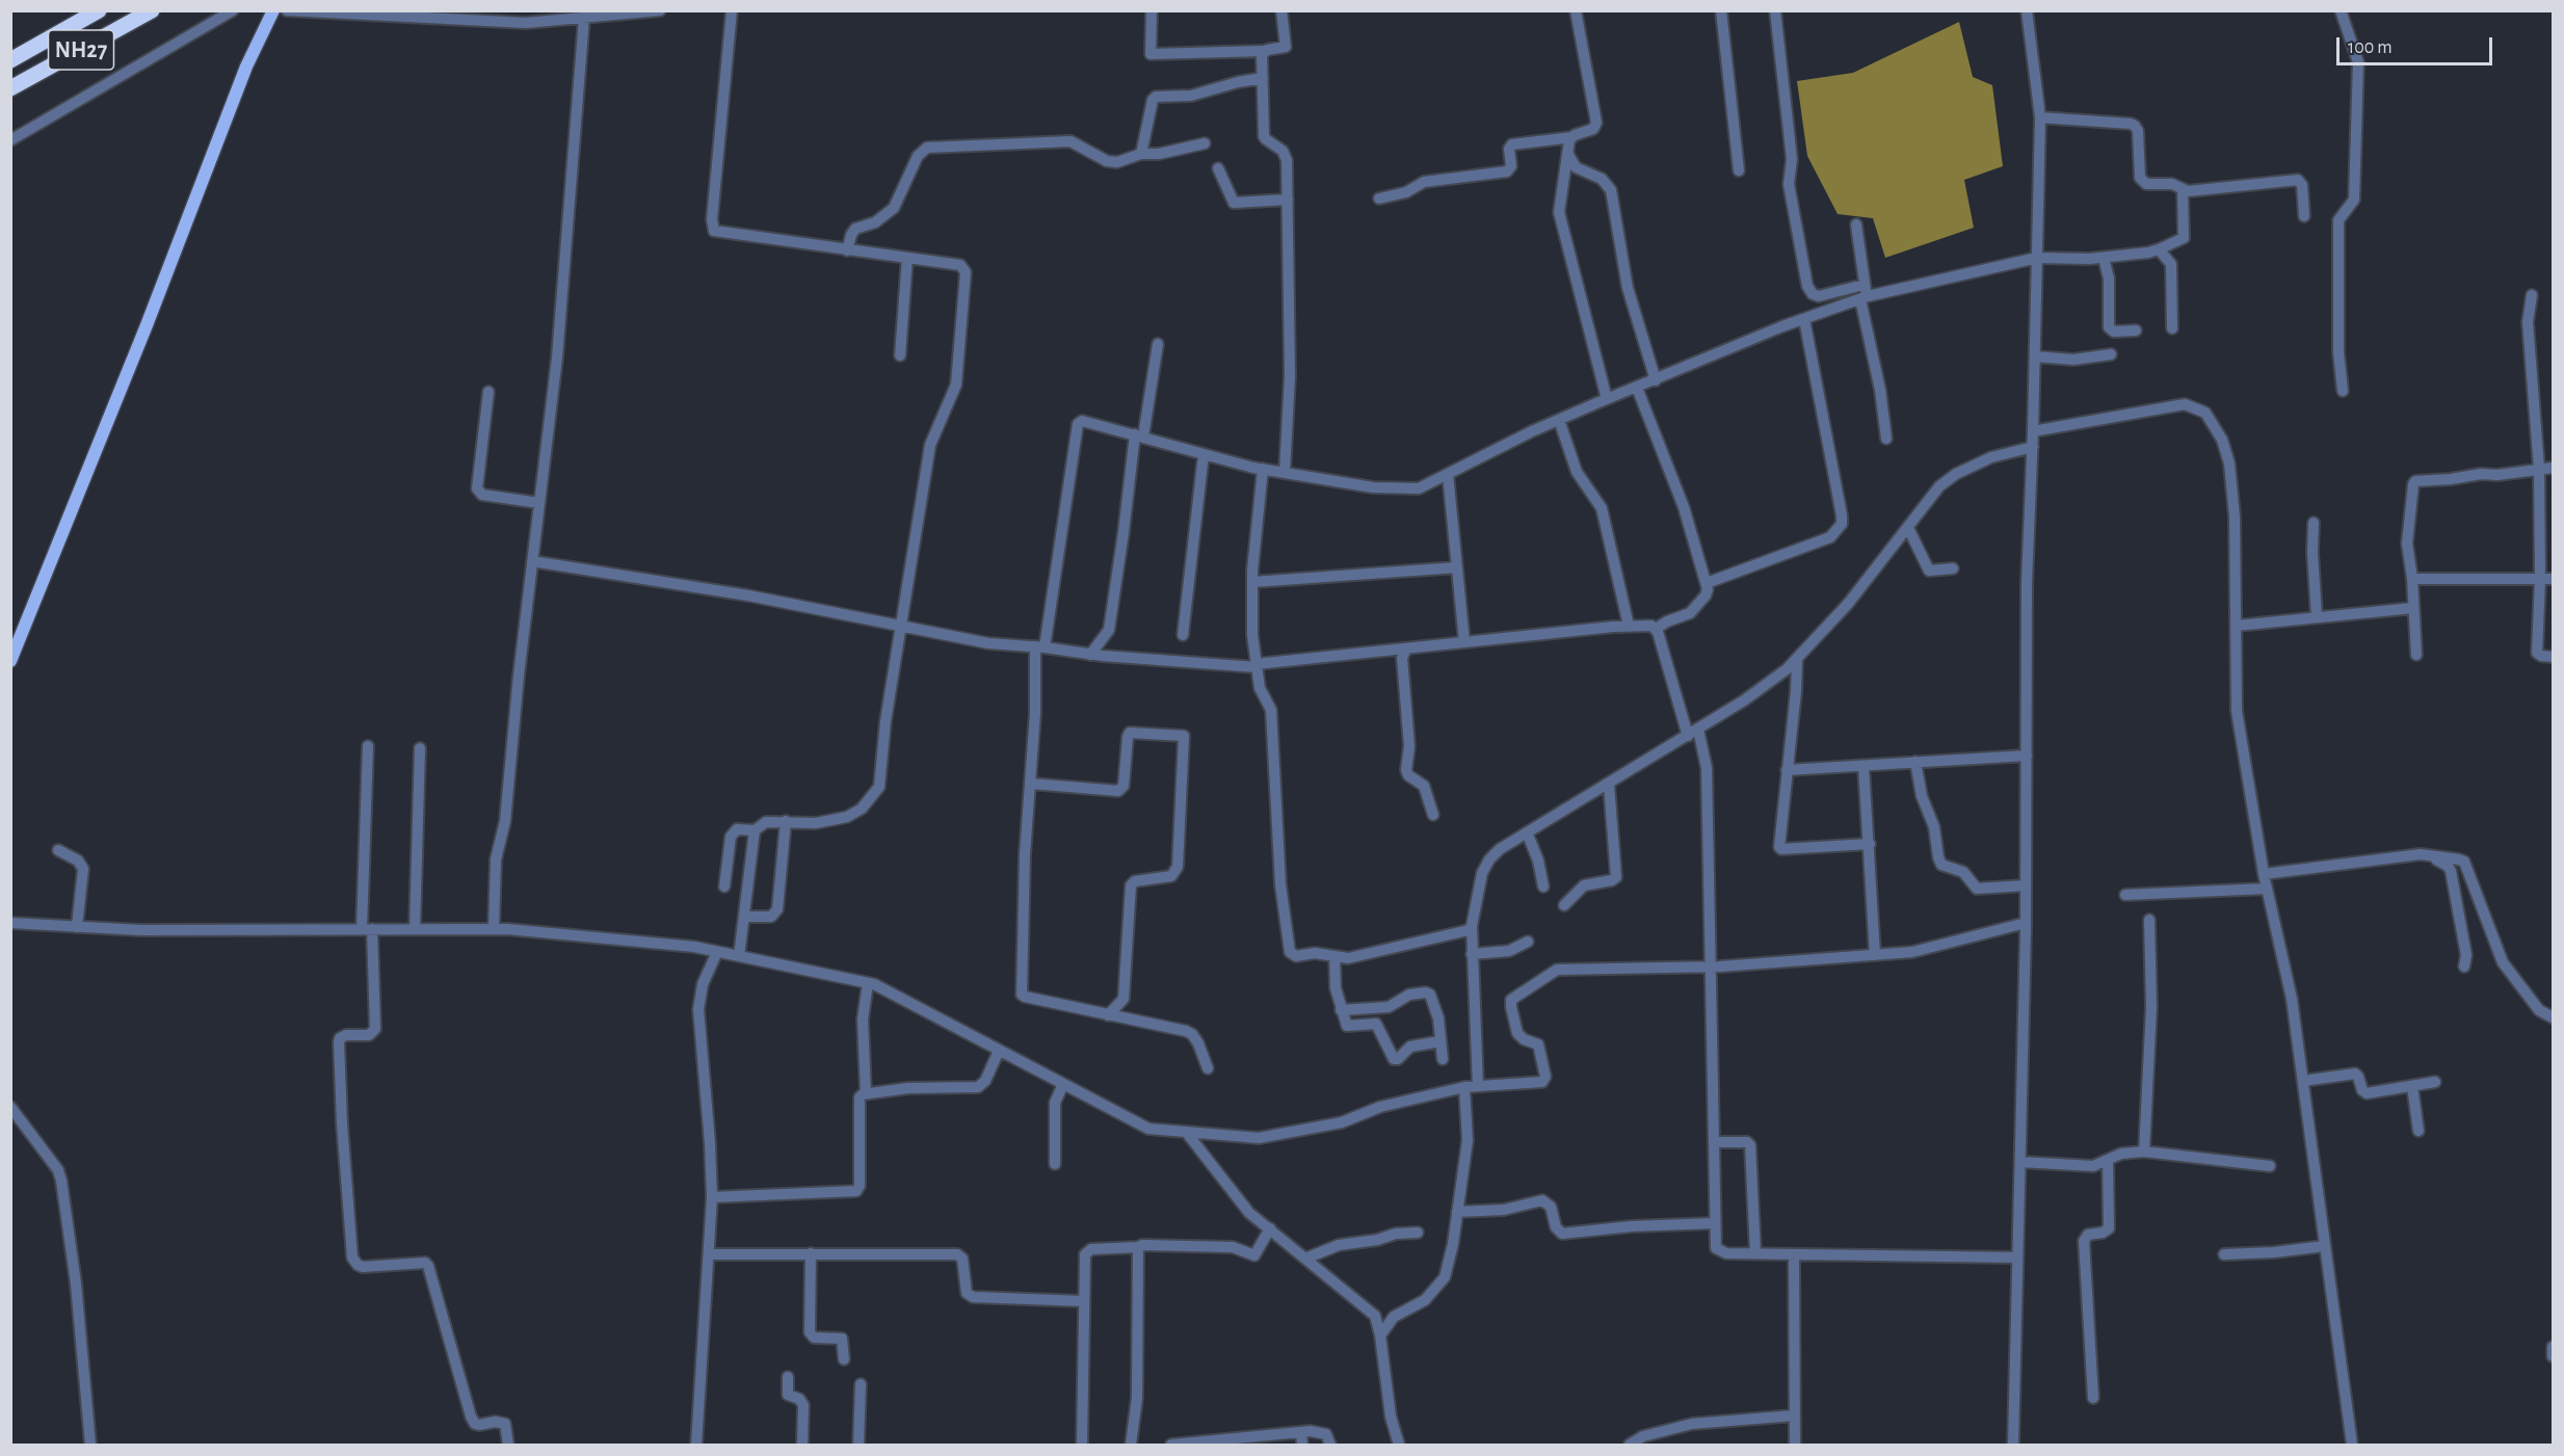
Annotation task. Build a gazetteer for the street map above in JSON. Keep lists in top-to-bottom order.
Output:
{
  "streets": {
    "highway": ["NH27"]
  },
  "scale_bar": "100 m"
}
